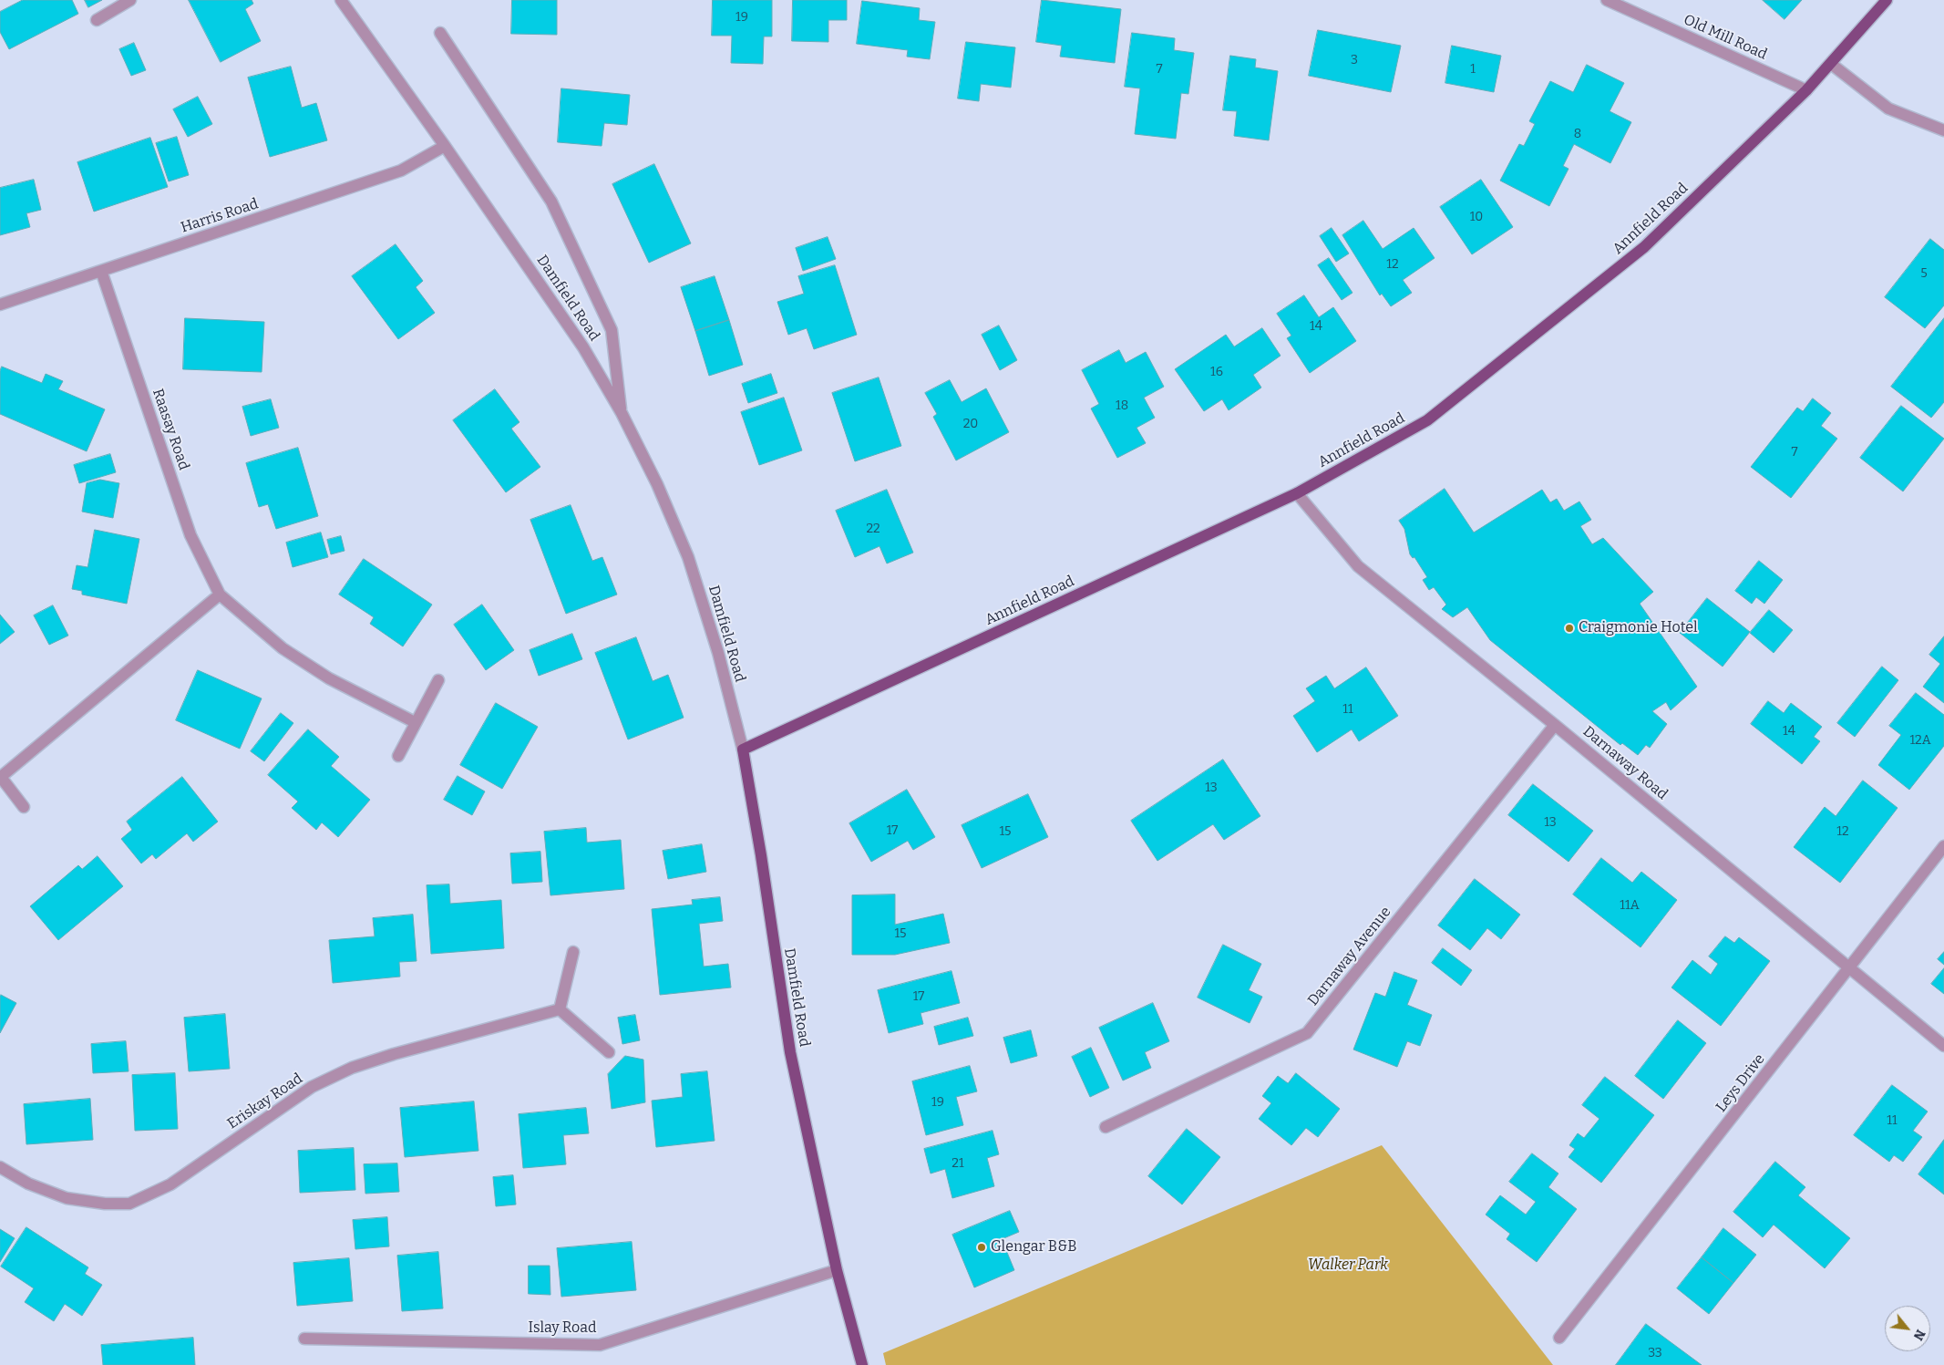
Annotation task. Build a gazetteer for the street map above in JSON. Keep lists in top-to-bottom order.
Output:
{
  "streets": {
    "main road": ["Annfield Road", "Damfield Road"],
    "street": [
      "Old Mill Road",
      "Harris Road",
      "Raasay Road",
      "Darnaway Road",
      "Darnaway Avenue",
      "Leys Drive",
      "Eriskay Road",
      "Islay Road"
    ]
  },
  "crossings": [
    ["Old Mill Road", "Annfield Road"],
    ["Harris Road", "Damfield Road"],
    ["Harris Road", "Raasay Road"],
    ["Annfield Road", "Damfield Road"],
    ["Annfield Road", "Darnaway Road"],
    ["Damfield Road", "Islay Road"],
    ["Darnaway Road", "Darnaway Avenue"],
    ["Darnaway Road", "Leys Drive"]
  ],
  "parks": ["Walker Park"],
  "places": ["Craigmonie Hotel", "Glengar B&B"],
  "house_numbers": [
    "19",
    "3",
    "7",
    "1",
    "8",
    "10",
    "12",
    "5",
    "14",
    "16",
    "18",
    "20",
    "7",
    "22",
    "11",
    "14",
    "12A",
    "13",
    "13",
    "17",
    "15",
    "12",
    "11A",
    "15",
    "17",
    "19",
    "11",
    "21",
    "33"
  ],
  "north": "bottom right"
}
